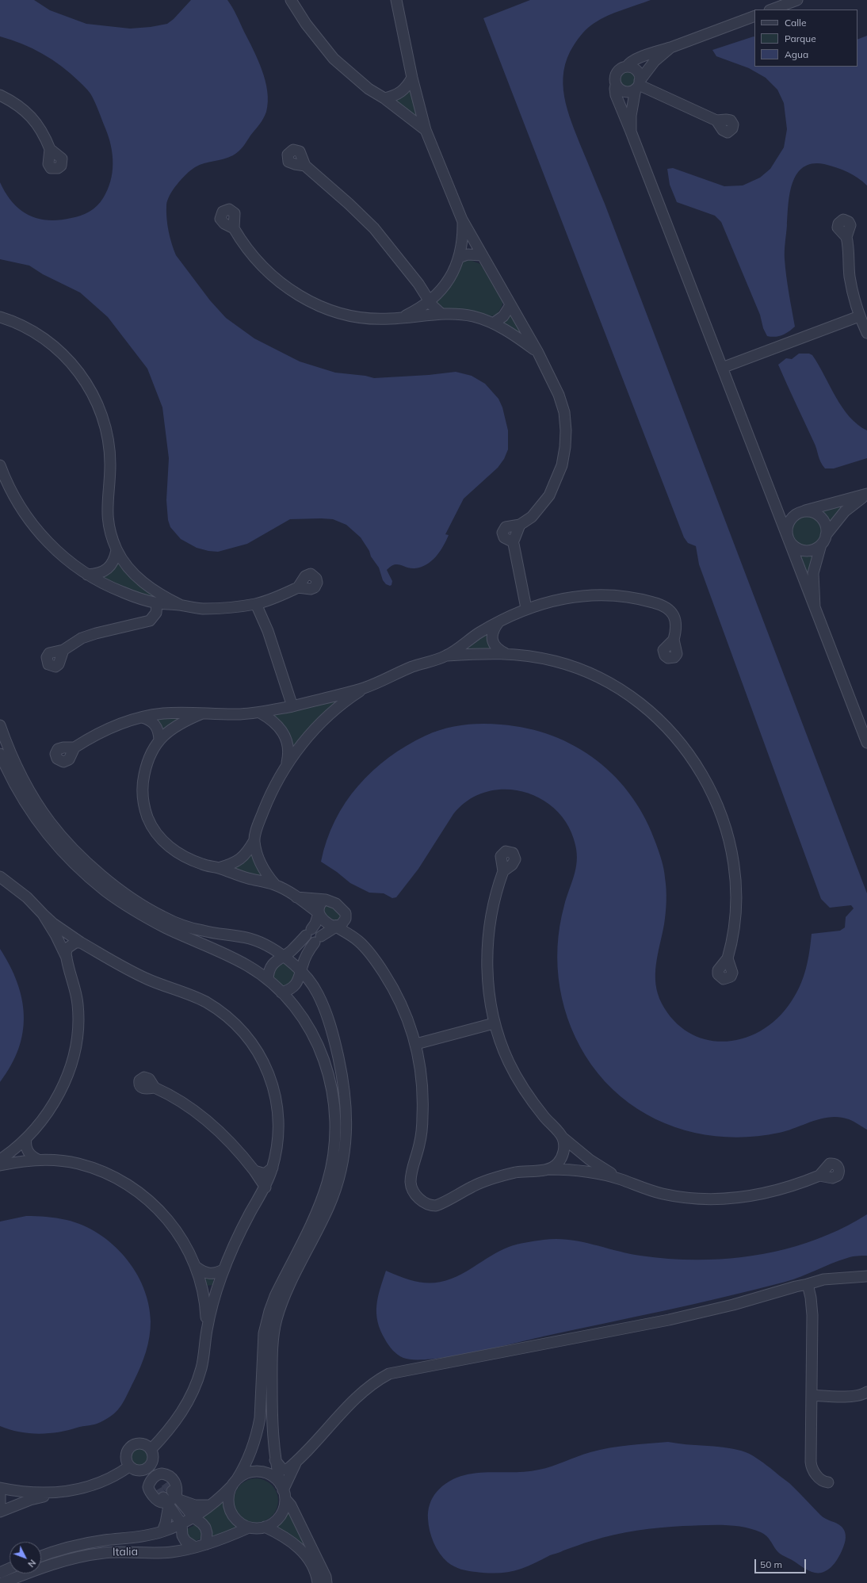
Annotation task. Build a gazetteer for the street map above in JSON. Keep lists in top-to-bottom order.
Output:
{
  "streets": {
    "street": ["Italia"]
  },
  "legend": ["Calle", "Parque", "Agua"],
  "scale_bar": "50 m",
  "north": "bottom right"
}
